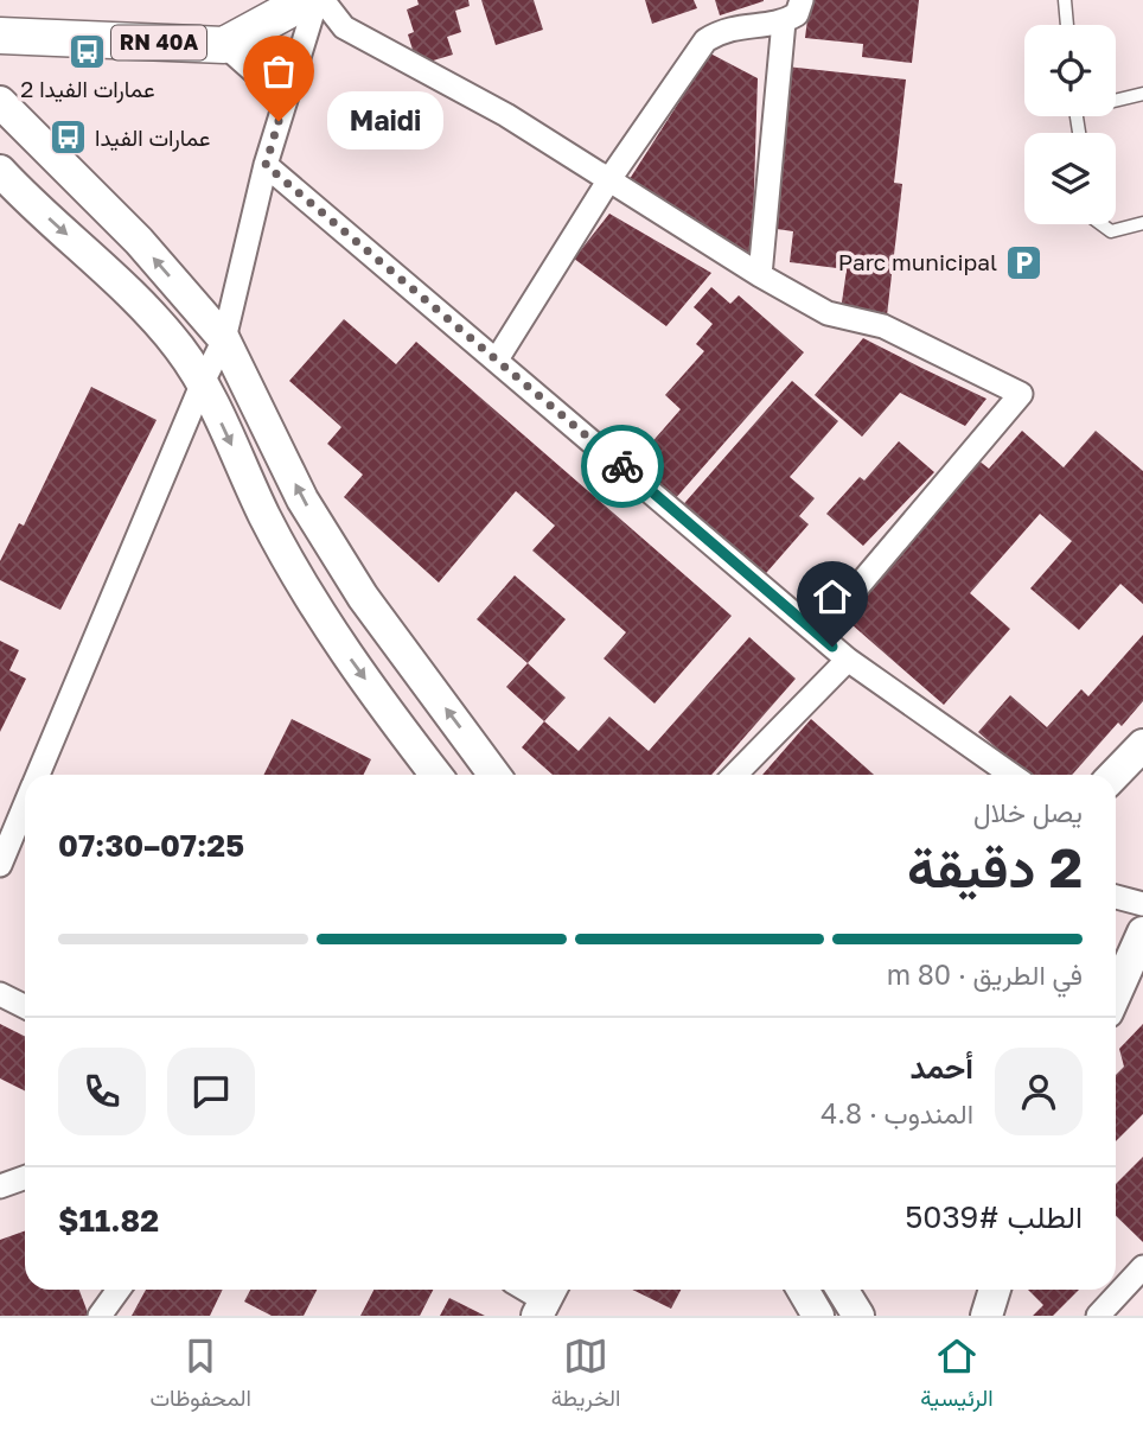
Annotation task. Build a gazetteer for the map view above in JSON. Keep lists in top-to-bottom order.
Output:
{
  "streets": {
    "main road": ["RN 40A"]
  },
  "places": {
    "bus stop": ["عمارات الفيدا 2", "عمارات الفيدا"],
    "other": ["Maidi"],
    "parking": ["Parc municipal"]
  },
  "page": {
    "bubble": "Maidi",
    "heading": ["2 دقيقة", "يصل خلال", "07:25–07:30"],
    "panel": [
      "أحمد",
      "المندوب · 4.8",
      "الطلب #5039",
      "$11.82"
    ],
    "bar": "في الطريق · 80 m",
    "tabs": ["الرئيسية", "الخريطة", "المحفوظات"]
  }
}
